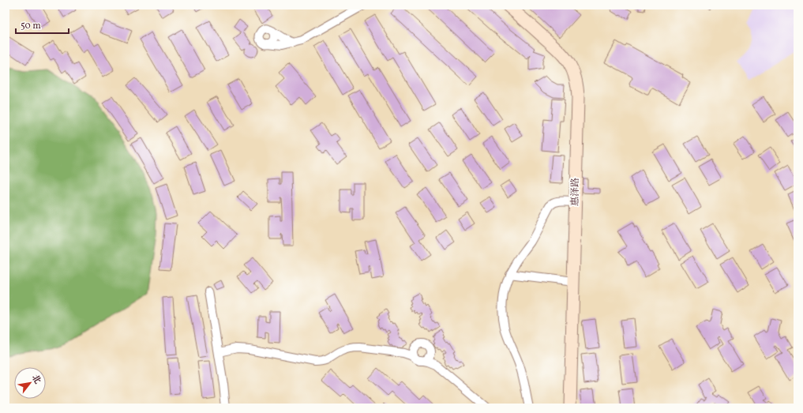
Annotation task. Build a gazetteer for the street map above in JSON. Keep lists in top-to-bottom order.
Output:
{
  "streets": {
    "street": ["惠泽路"]
  },
  "scale_bar": "50 m",
  "north": "top right"
}
